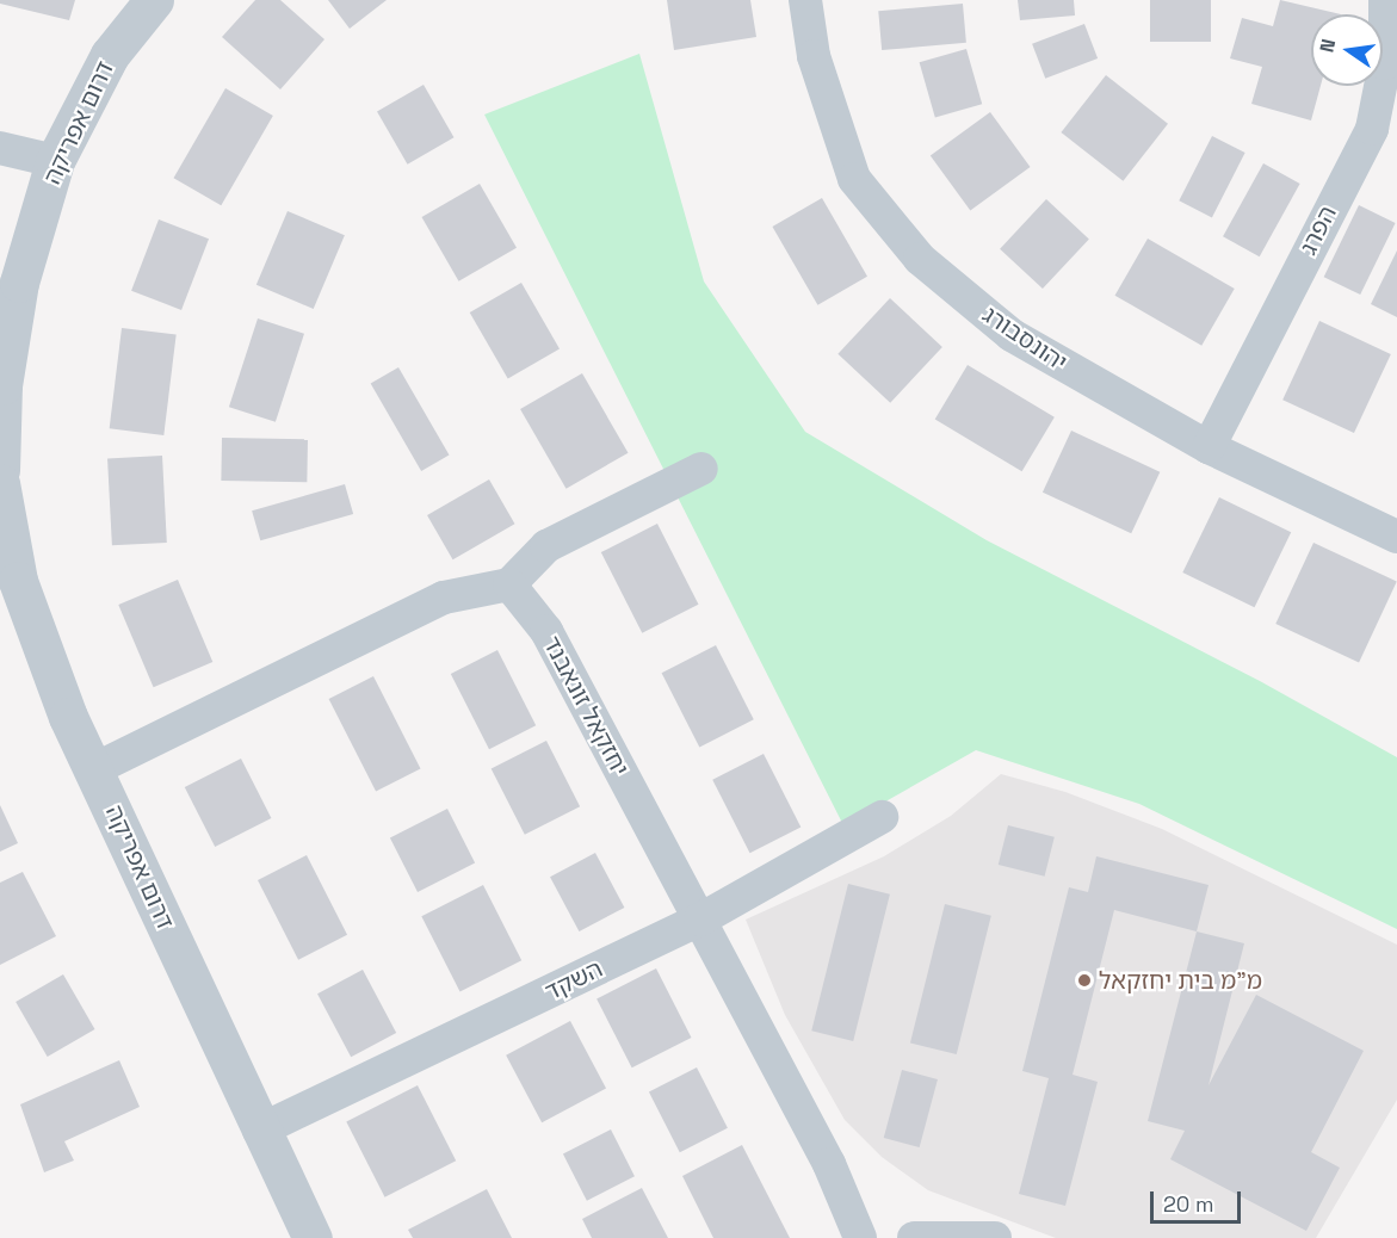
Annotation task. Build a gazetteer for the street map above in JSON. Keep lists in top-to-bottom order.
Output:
{
  "streets": {
    "street": [
      "דרום אפריקה",
      "הפרג",
      "יהונסבורג",
      "יחזקאל זונאבנד",
      "השקד"
    ]
  },
  "crossings": [
    ["דרום אפריקה", "השקד"],
    ["הפרג", "יהונסבורג"],
    ["יחזקאל זונאבנד", "השקד"]
  ],
  "places": ["מ\"מ בית יחזקאל"],
  "scale_bar": "20 m",
  "north": "left"
}
